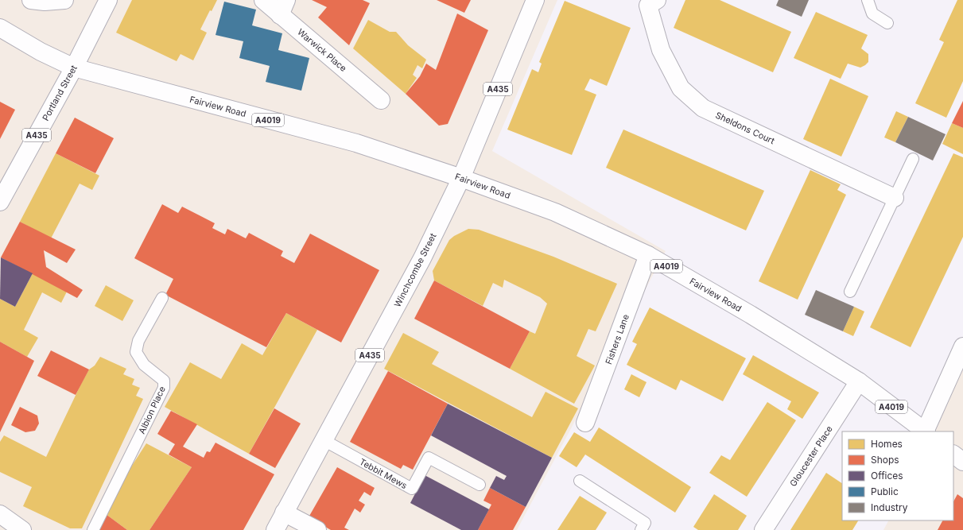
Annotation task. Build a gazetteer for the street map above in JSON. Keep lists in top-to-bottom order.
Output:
{
  "streets": {
    "main road": [
      "Warwick Place",
      "A435",
      "Portland Street",
      "Fairview Road",
      "A4019",
      "Sheldons Court",
      "Winchcombe Street",
      "Fishers Lane",
      "Gloucester Place"
    ],
    "lane": ["Albion Place", "Tebbit Mews"]
  },
  "crossings": [
    ["Portland Street", "Fairview Road"],
    ["Fairview Road", "Winchcombe Street"],
    ["Fairview Road", "Fishers Lane"],
    ["Fairview Road", "Gloucester Place"],
    ["Winchcombe Street", "Tebbit Mews"]
  ],
  "legend": [
    "Homes",
    "Shops",
    "Offices",
    "Public",
    "Industry"
  ]
}
